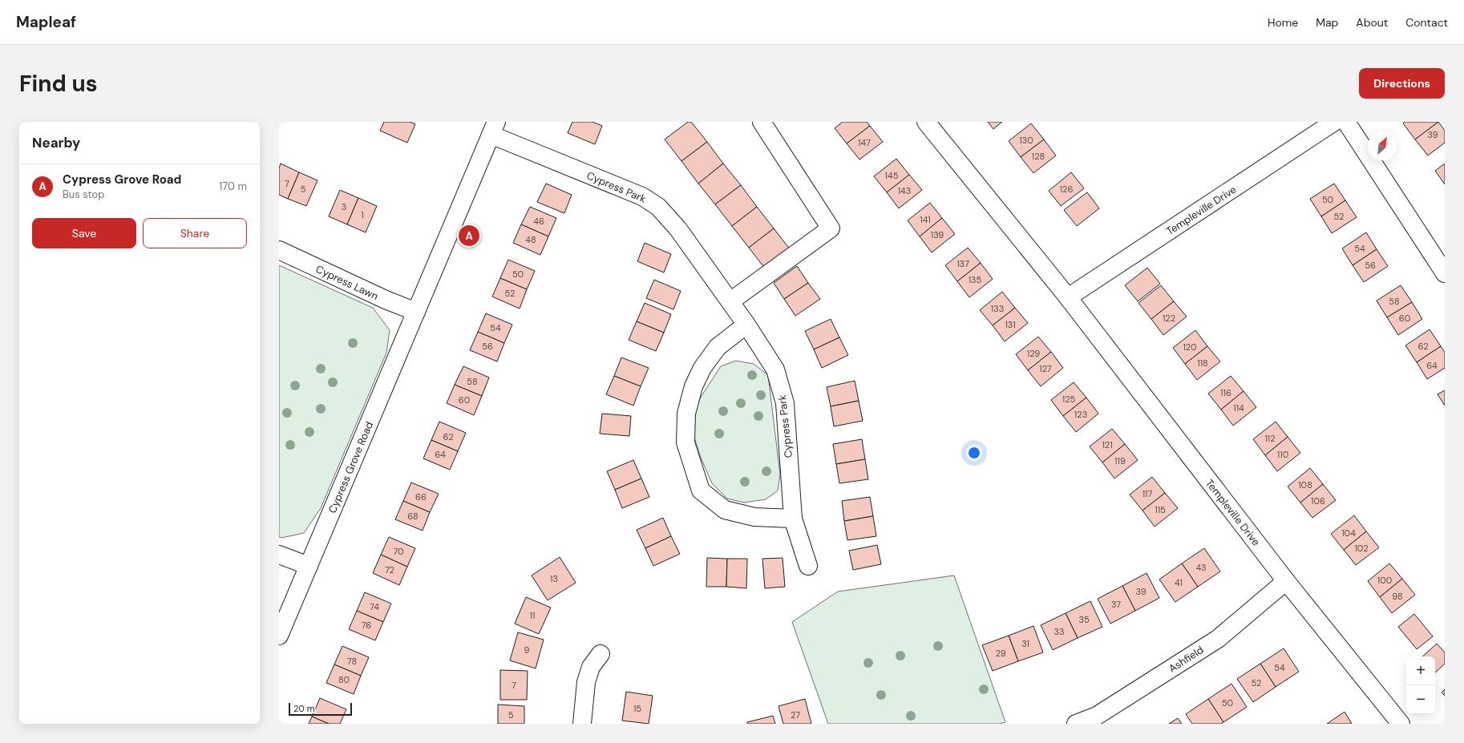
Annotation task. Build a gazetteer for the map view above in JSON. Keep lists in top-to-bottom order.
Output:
{
  "streets": {
    "street": [
      "Cypress Park",
      "Templeville Drive",
      "Cypress Lawn",
      "Cypress Grove Road",
      "Ashfield"
    ]
  },
  "crossings": [
    ["Cypress Park", "Cypress Grove Road"],
    ["Templeville Drive", "Ashfield"],
    ["Cypress Lawn", "Cypress Grove Road"]
  ],
  "house_numbers": [
    "39",
    "130",
    "147",
    "128",
    "145",
    "7",
    "5",
    "126",
    "143",
    "50",
    "3",
    "1",
    "52",
    "141",
    "46",
    "139",
    "48",
    "54",
    "137",
    "56",
    "50",
    "135",
    "52",
    "58",
    "133",
    "122",
    "60",
    "131",
    "54",
    "56",
    "62",
    "120",
    "129",
    "118",
    "64",
    "127",
    "58",
    "116",
    "125",
    "60",
    "114",
    "123",
    "62",
    "112",
    "121",
    "64",
    "110",
    "119",
    "108",
    "117",
    "66",
    "106",
    "115",
    "68",
    "104",
    "102",
    "70",
    "43",
    "72",
    "13",
    "100",
    "41",
    "39",
    "98",
    "37",
    "74",
    "11",
    "35",
    "76",
    "33",
    "31",
    "9",
    "29",
    "78",
    "54",
    "80",
    "52",
    "7",
    "50",
    "15",
    "5",
    "27"
  ],
  "scale_bar": "20 m",
  "north": "top right",
  "page": {
    "header": "Mapleaf",
    "nav": [
      "Home",
      "Map",
      "About",
      "Contact"
    ],
    "buttons": [
      "Directions",
      ["Save", "Share"]
    ],
    "title": "Find us",
    "heading": "Nearby",
    "list": [
      {
        "mark": "A",
        "name": "Cypress Grove Road",
        "note": "Bus stop",
        "value": "170 m"
      }
    ],
    "pins": "A",
    "map_buttons": ["+", "−"],
    "scale": "20 m"
  }
}
